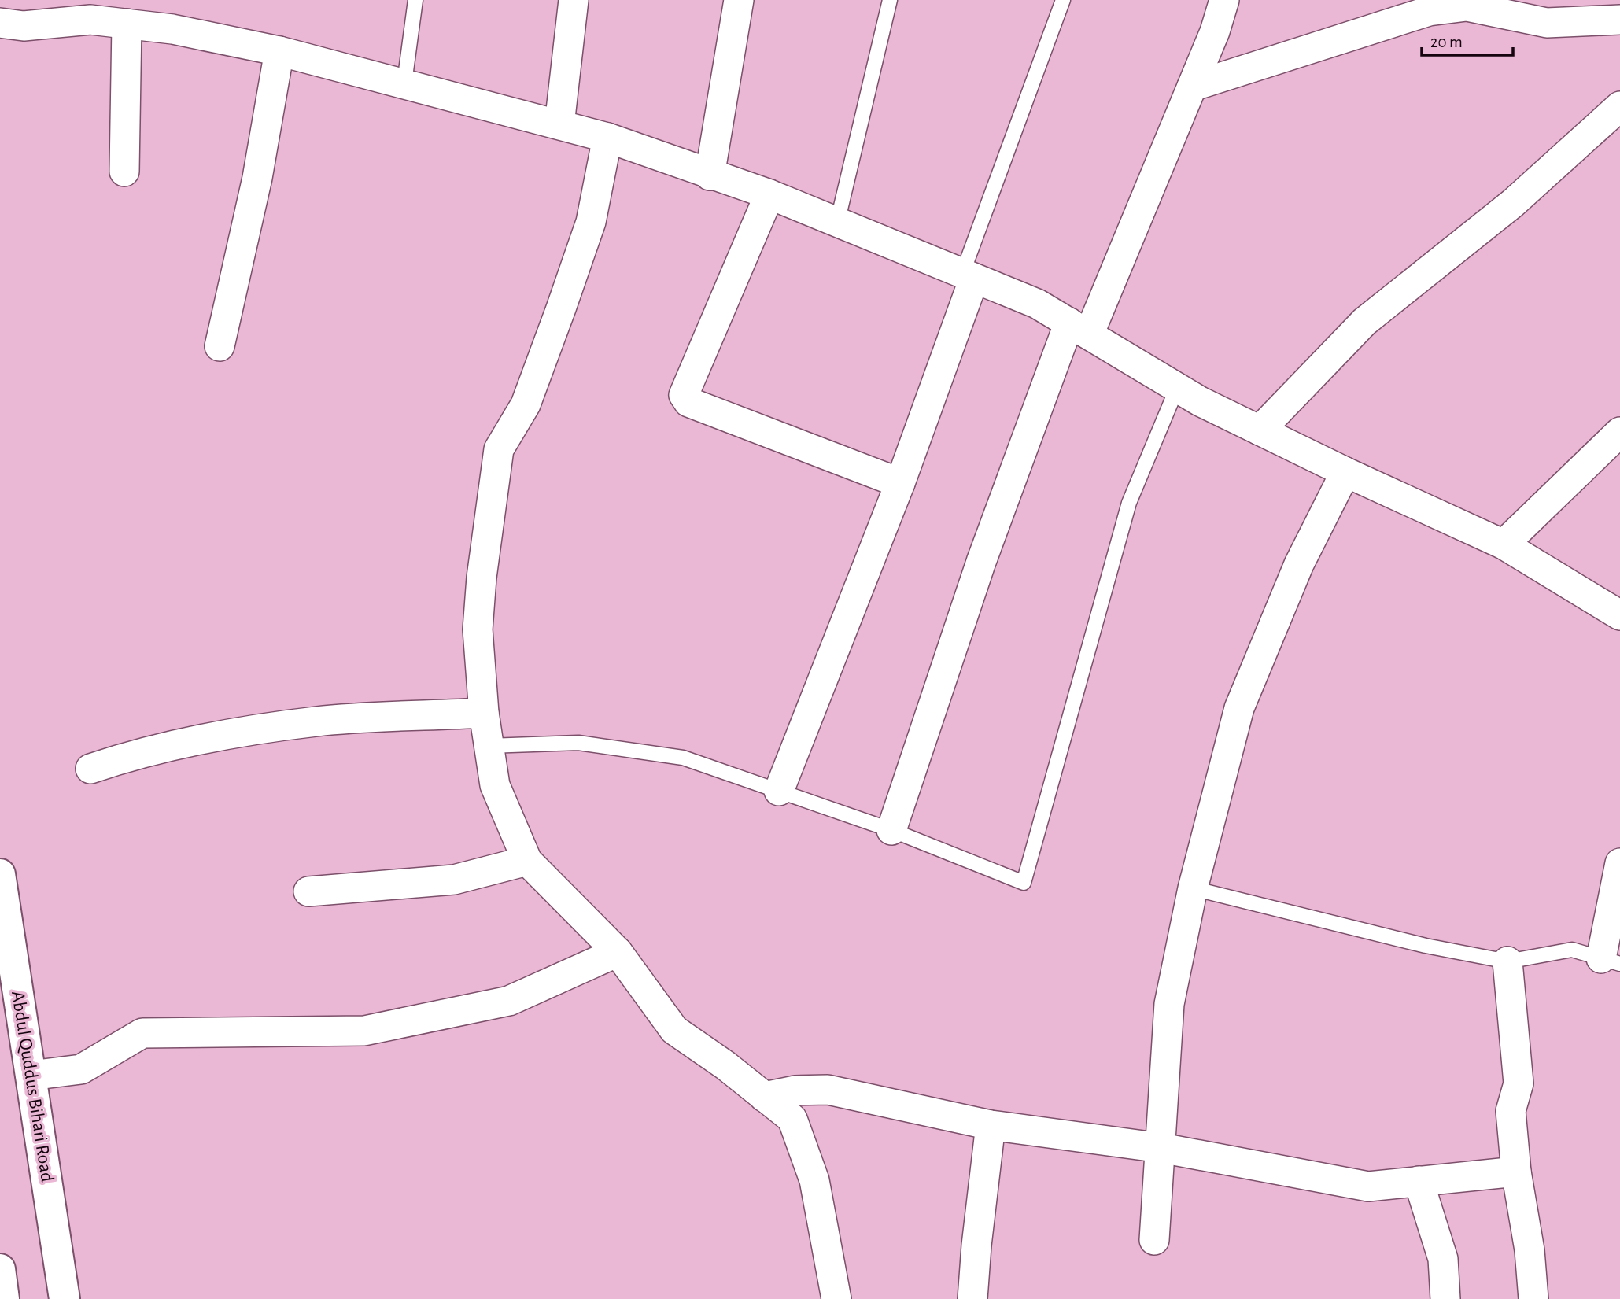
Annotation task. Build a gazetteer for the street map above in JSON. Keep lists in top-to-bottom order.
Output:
{
  "streets": {
    "main road": ["Abdul Quddus Bihari Road"]
  },
  "scale_bar": "20 m"
}
